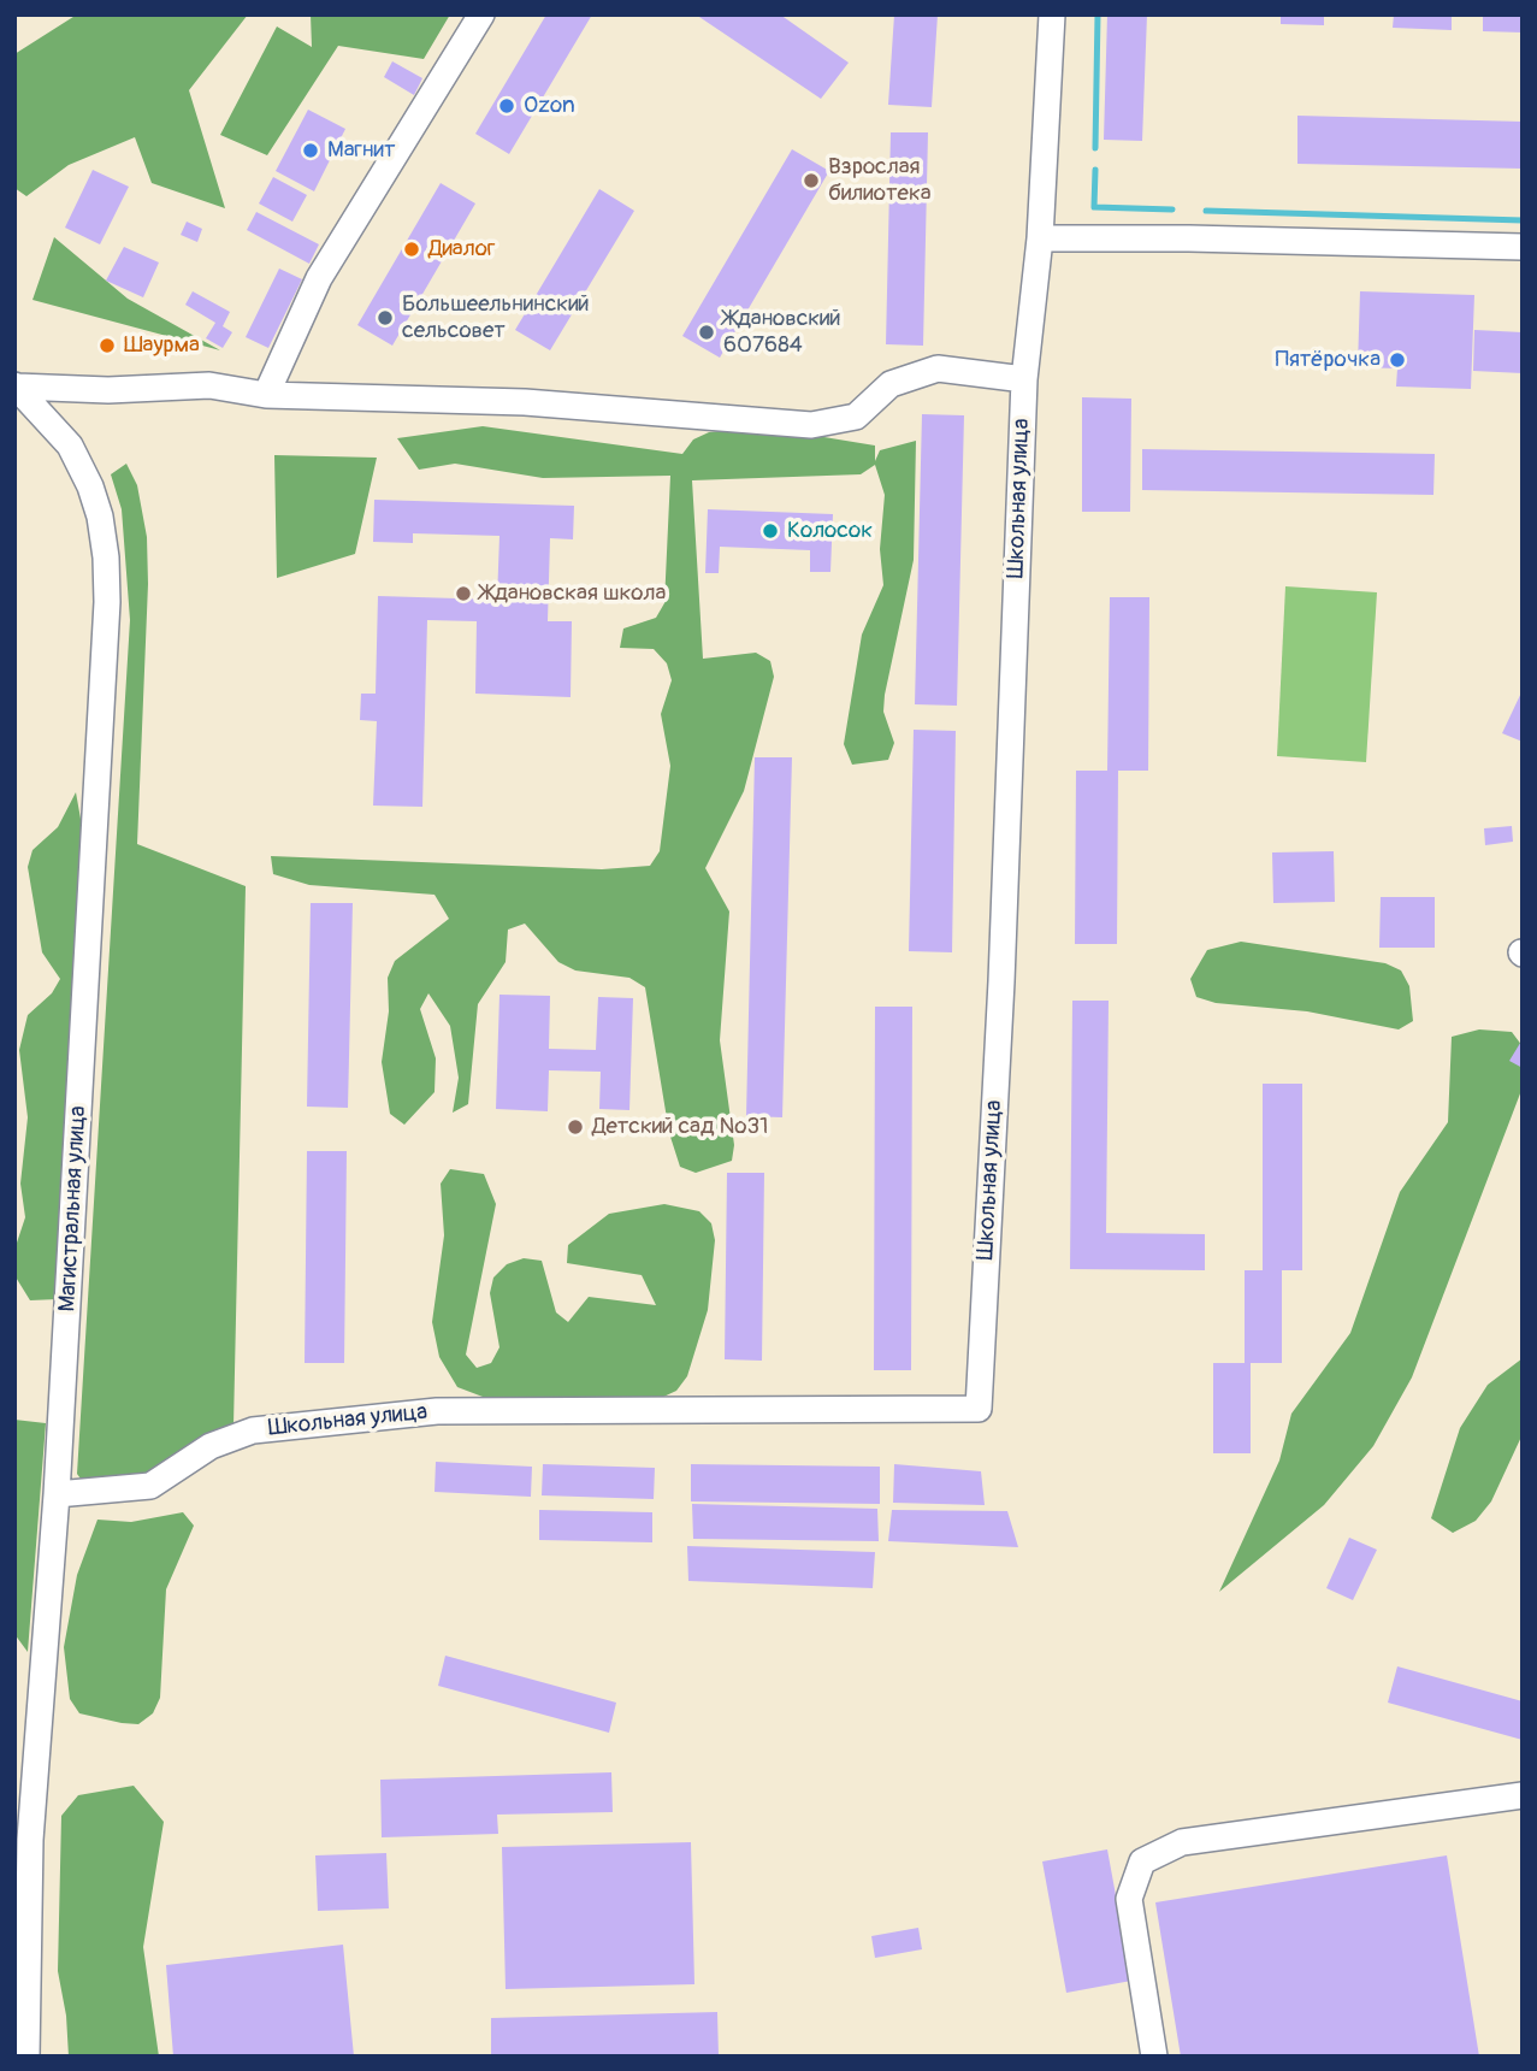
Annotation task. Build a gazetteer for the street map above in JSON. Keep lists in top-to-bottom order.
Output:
{
  "streets": {
    "street": ["Школьная улица", "Магистральная улица"]
  },
  "crossings": [
    ["Школьная улица", "Магистральная улица"]
  ],
  "places": [
    "Ozon",
    "Магнит",
    "Взрослая билиотека",
    "Диалог",
    "Большеельнинский сельсовет",
    "Ждановский 607684",
    "Шаурма",
    "Пятёрочка",
    "Колосок",
    "Ждановская школа",
    "Детский сад №31"
  ]
}
